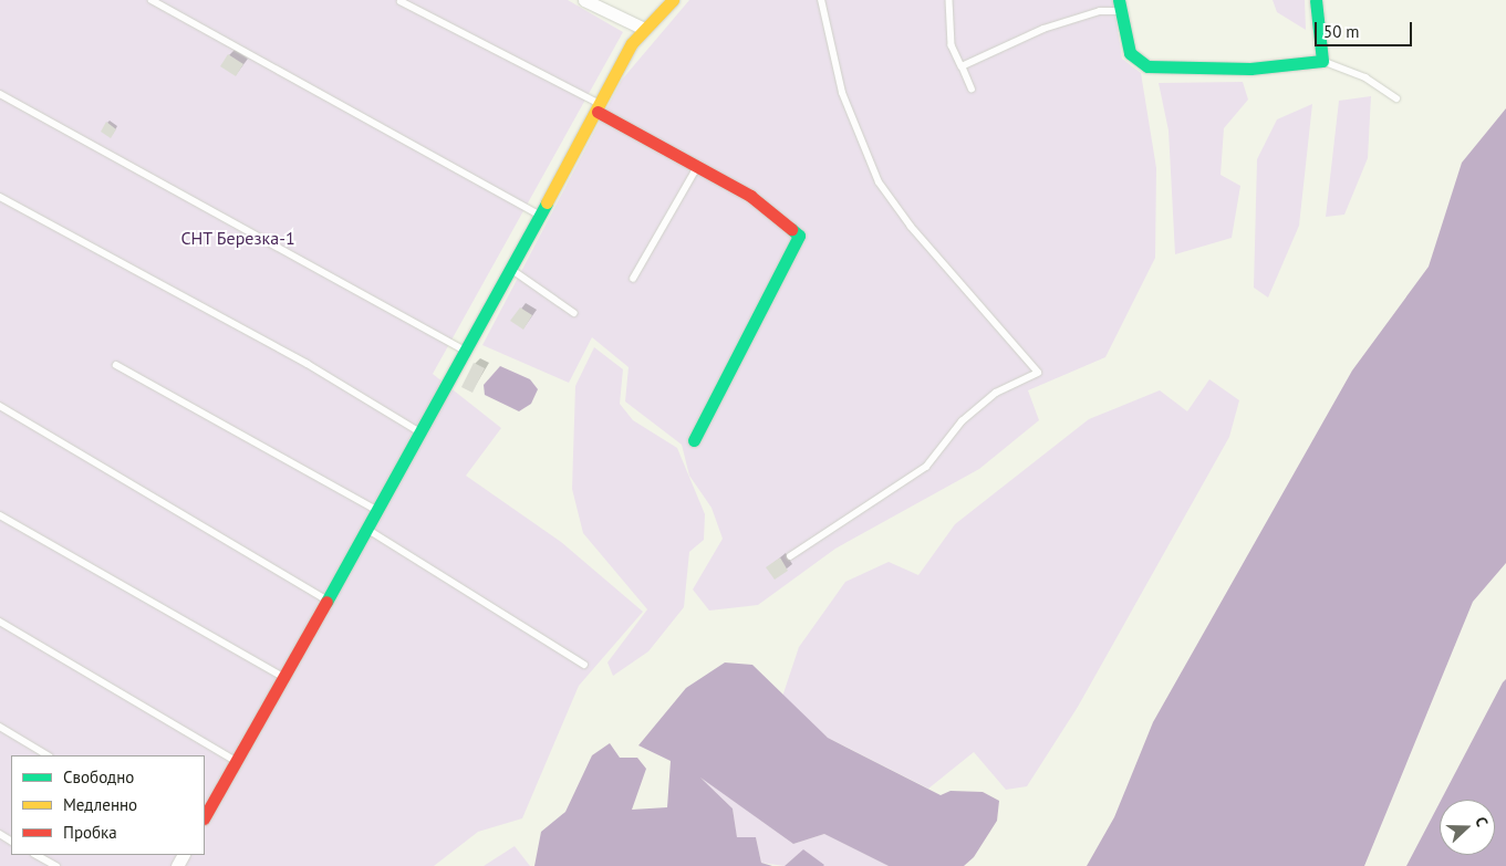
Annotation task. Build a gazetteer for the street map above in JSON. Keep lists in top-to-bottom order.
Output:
{
  "parks": ["СНТ Березка-1"],
  "legend": ["Свободно", "Медленно", "Пробка"],
  "scale_bar": "50 m",
  "north": "right"
}
